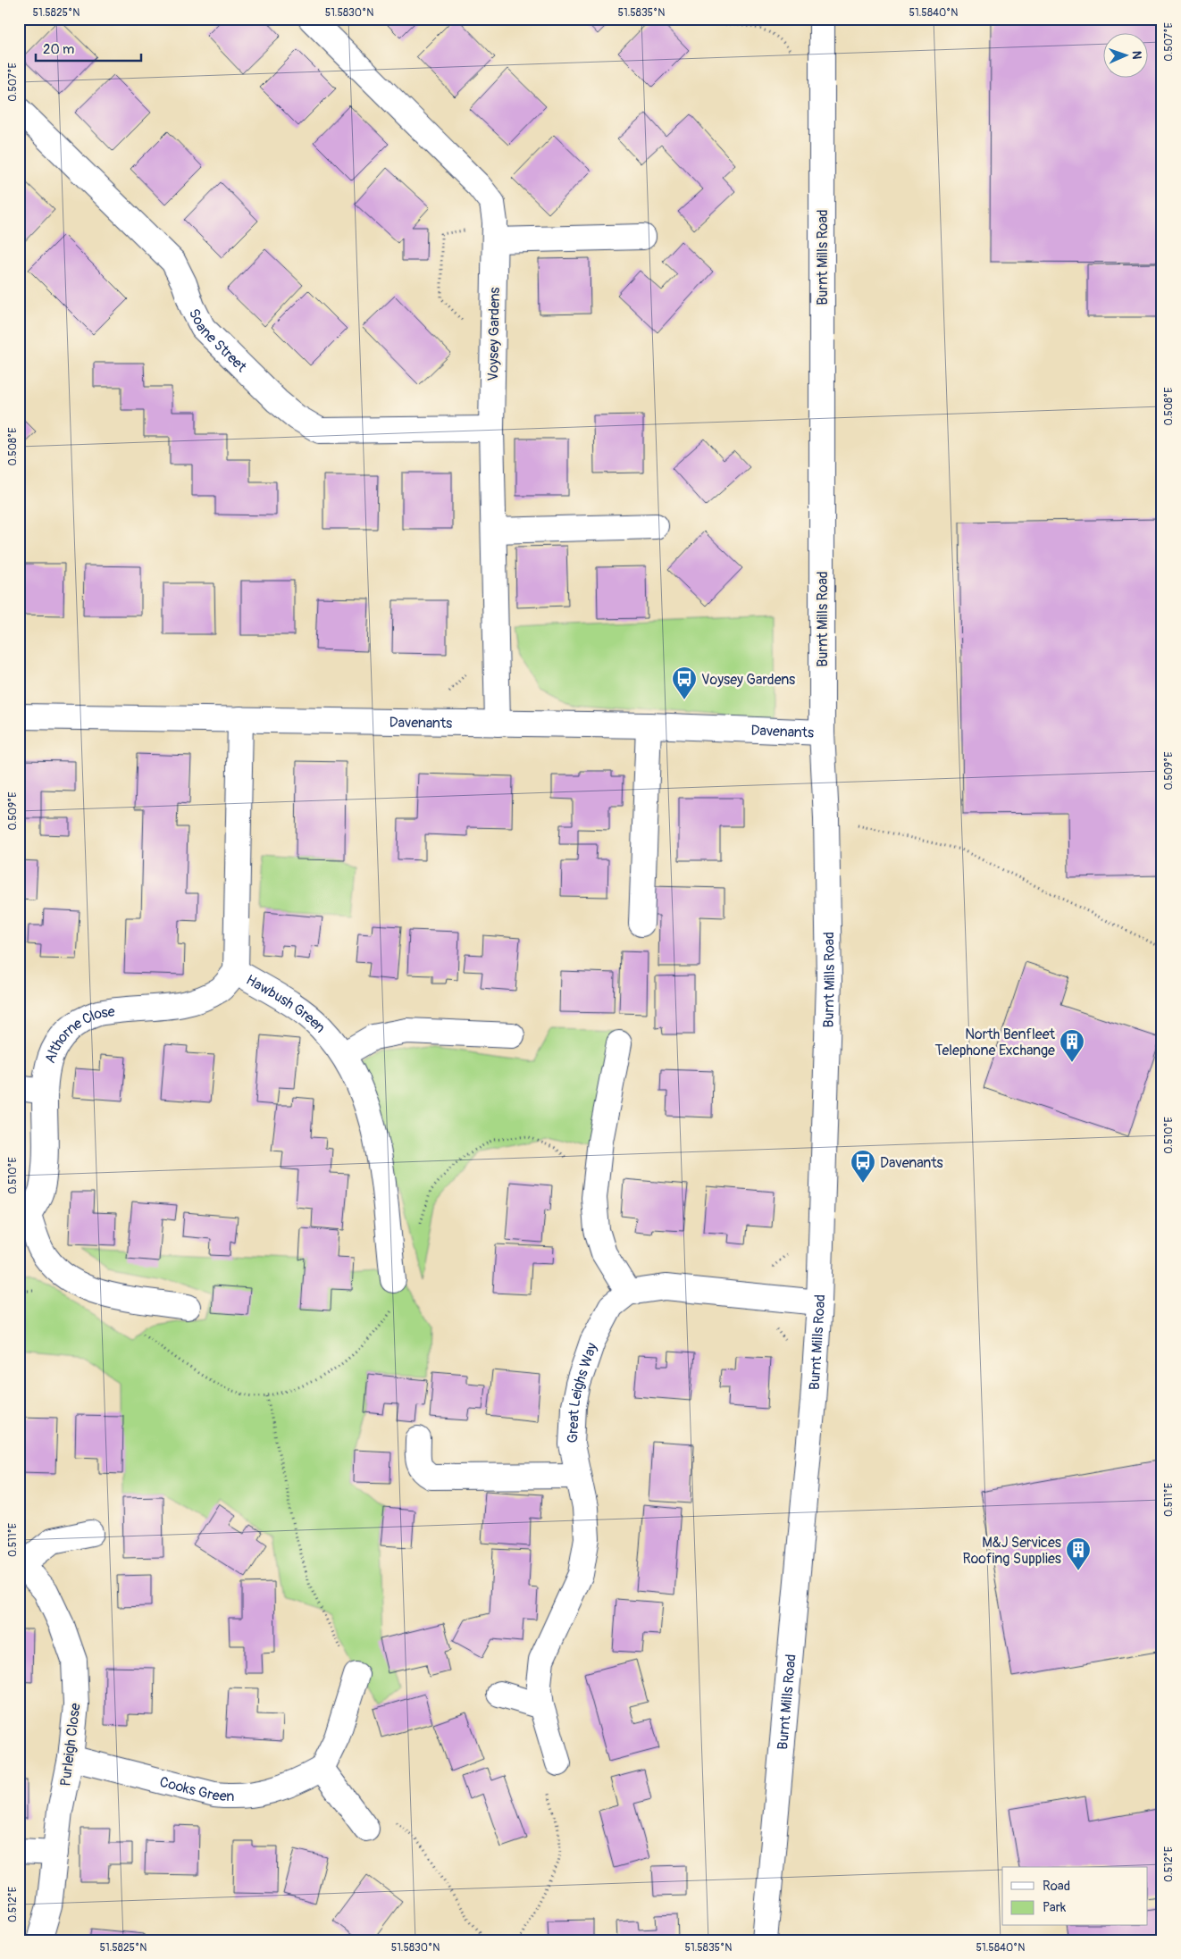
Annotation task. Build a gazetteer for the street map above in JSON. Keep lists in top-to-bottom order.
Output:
{
  "streets": {
    "street": [
      "Burnt Mills Road",
      "Voysey Gardens",
      "Soane Street",
      "Davenants",
      "Hawbush Green",
      "Althorne Close",
      "Great Leighs Way",
      "Purleigh Close",
      "Cooks Green"
    ]
  },
  "crossings": [
    ["Burnt Mills Road", "Davenants"],
    ["Voysey Gardens", "Soane Street"],
    ["Voysey Gardens", "Davenants"],
    ["Davenants", "Hawbush Green"],
    ["Hawbush Green", "Althorne Close"],
    ["Purleigh Close", "Cooks Green"]
  ],
  "places": {
    "bus stop": ["Voysey Gardens", "Davenants"],
    "building": ["North Benfleet Telephone Exchange", "M&J Services Roofing Supplies"]
  },
  "legend": ["Road", "Park"],
  "scale_bar": "20 m",
  "north": "right",
  "coordinates": [
    "51.5825°N",
    "51.5830°N",
    "51.5835°N",
    "51.5840°N",
    "0.507°E",
    "0.508°E",
    "0.509°E",
    "0.510°E",
    "0.511°E",
    "0.512°E"
  ]
}
